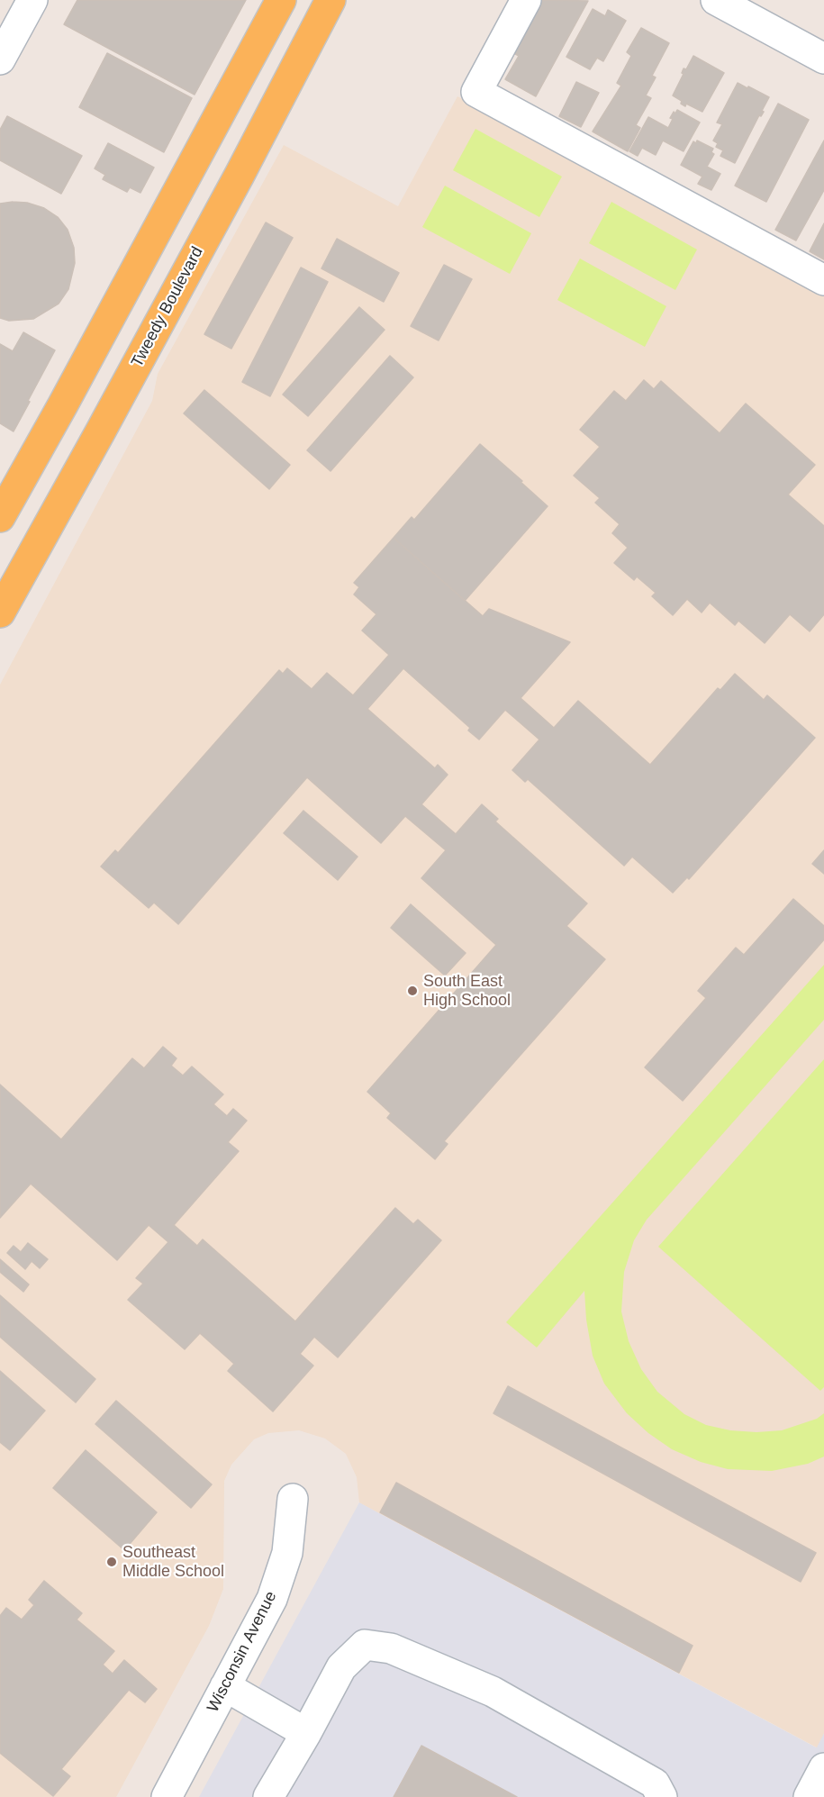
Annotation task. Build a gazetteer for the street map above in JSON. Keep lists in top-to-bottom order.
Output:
{
  "streets": {
    "main road": ["Tweedy Boulevard"],
    "street": ["Wisconsin Avenue"]
  },
  "places": ["South East High School", "Southeast Middle School"]
}
